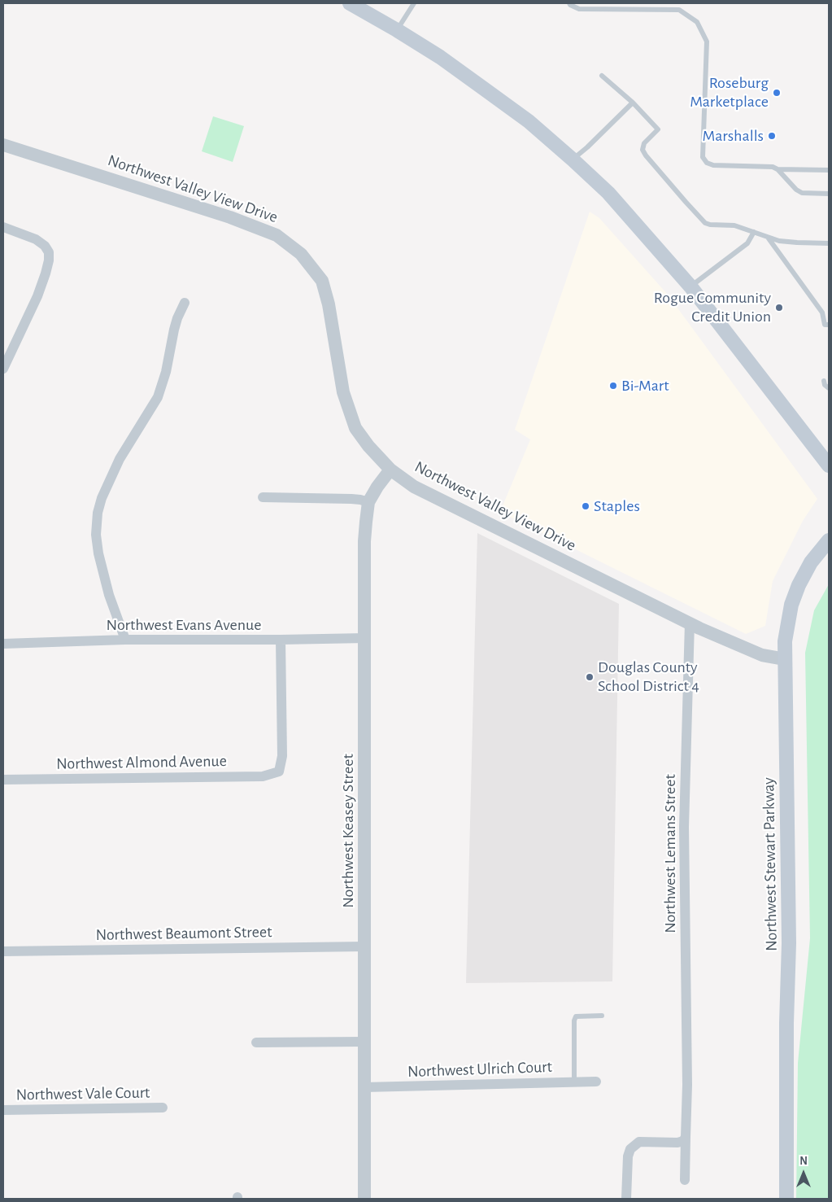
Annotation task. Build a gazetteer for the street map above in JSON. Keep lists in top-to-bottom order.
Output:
{
  "streets": {
    "main road": ["Northwest Stewart Parkway"],
    "street": [
      "Northwest Valley View Drive",
      "Northwest Evans Avenue",
      "Northwest Almond Avenue",
      "Northwest Keasey Street",
      "Northwest Lemans Street",
      "Northwest Beaumont Street",
      "Northwest Ulrich Court",
      "Northwest Vale Court"
    ]
  },
  "crossings": [
    ["Northwest Valley View Drive", "Northwest Keasey Street"],
    ["Northwest Valley View Drive", "Northwest Lemans Street"],
    ["Northwest Valley View Drive", "Northwest Stewart Parkway"],
    ["Northwest Evans Avenue", "Northwest Almond Avenue"],
    ["Northwest Evans Avenue", "Northwest Keasey Street"],
    ["Northwest Keasey Street", "Northwest Beaumont Street"],
    ["Northwest Keasey Street", "Northwest Ulrich Court"]
  ],
  "places": [
    "Roseburg Marketplace",
    "Marshalls",
    "Rogue Community Credit Union",
    "Bi-Mart",
    "Staples",
    "Douglas County School District 4"
  ],
  "north": "top"
}
